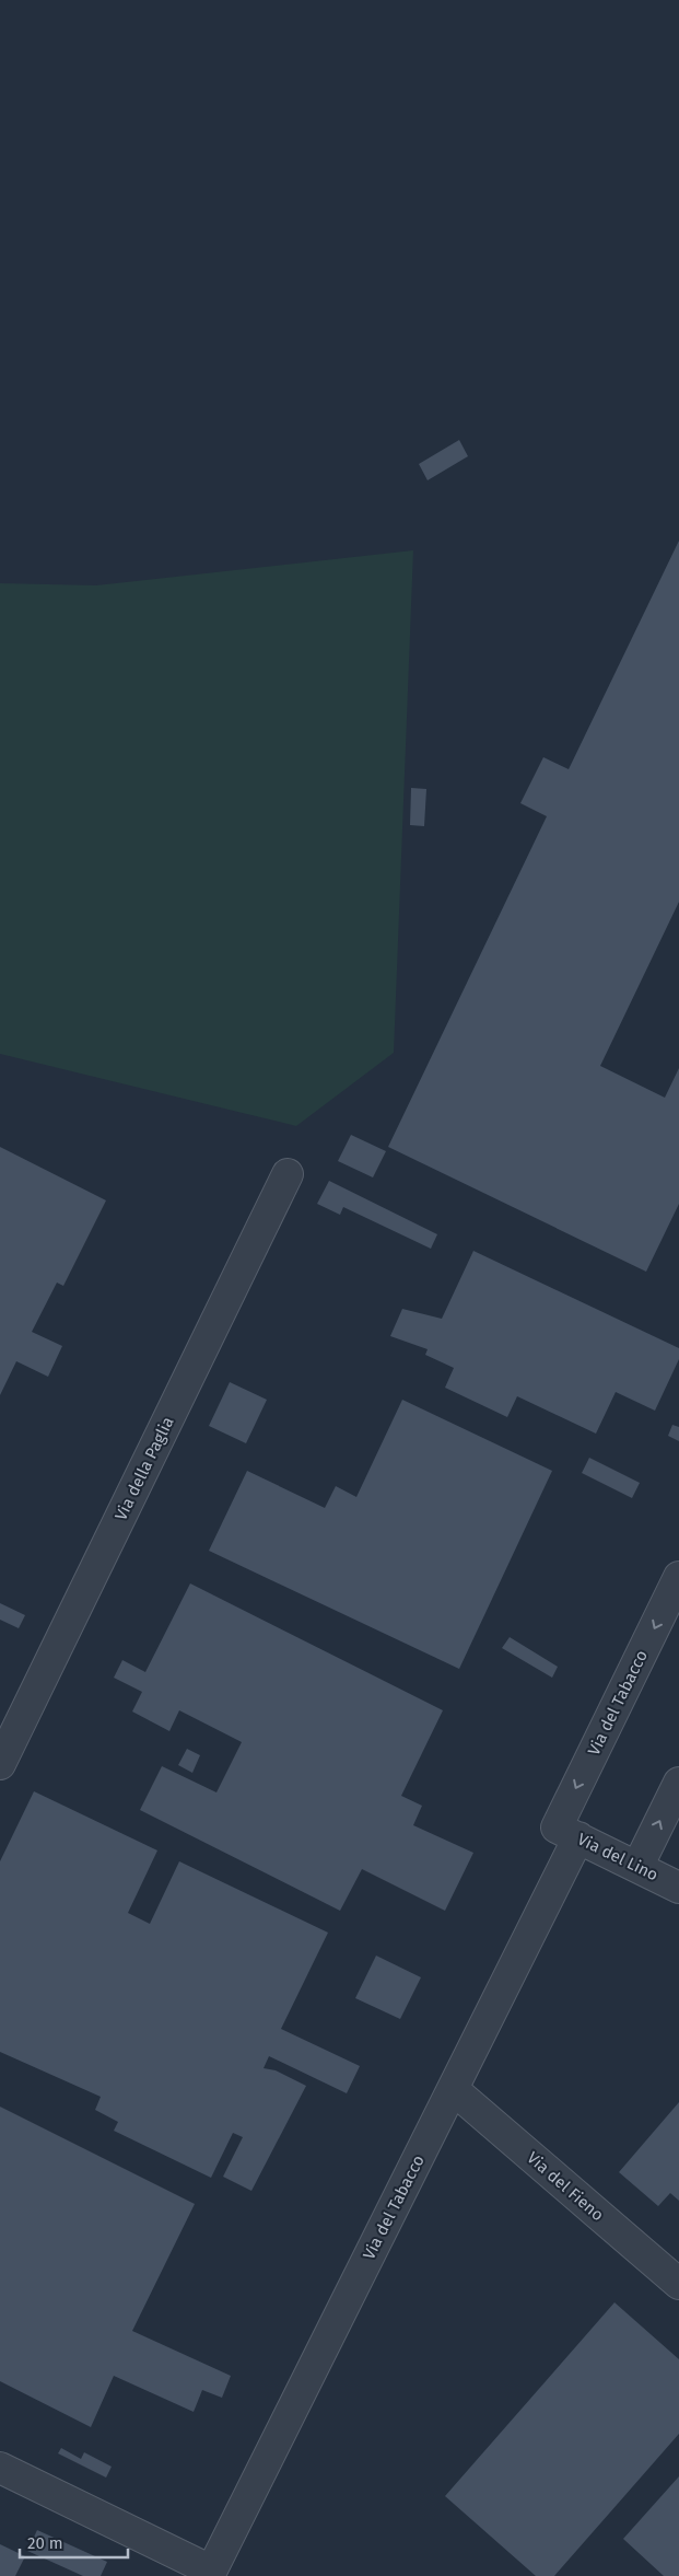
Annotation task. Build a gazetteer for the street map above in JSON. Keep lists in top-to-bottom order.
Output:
{
  "streets": {
    "street": [
      "Via della Paglia",
      "Via del Tabacco",
      "Via del Lino",
      "Via del Fieno"
    ]
  },
  "crossings": [
    ["Via del Tabacco", "Via del Lino"],
    ["Via del Tabacco", "Via del Fieno"]
  ],
  "scale_bar": "20 m"
}
